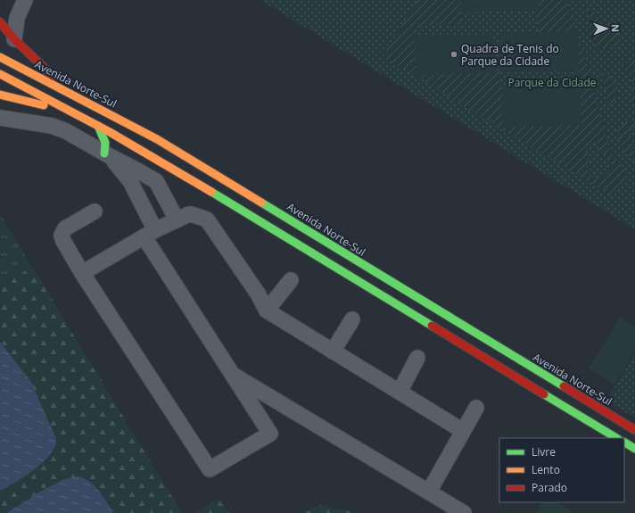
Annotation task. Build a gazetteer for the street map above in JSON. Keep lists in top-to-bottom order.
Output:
{
  "streets": {
    "main road": ["Avenida Norte-Sul"]
  },
  "parks": ["Parque da Cidade"],
  "places": ["Quadra de Tenis do Parque da Cidade"],
  "legend": ["Livre", "Lento", "Parado"],
  "north": "right"
}
